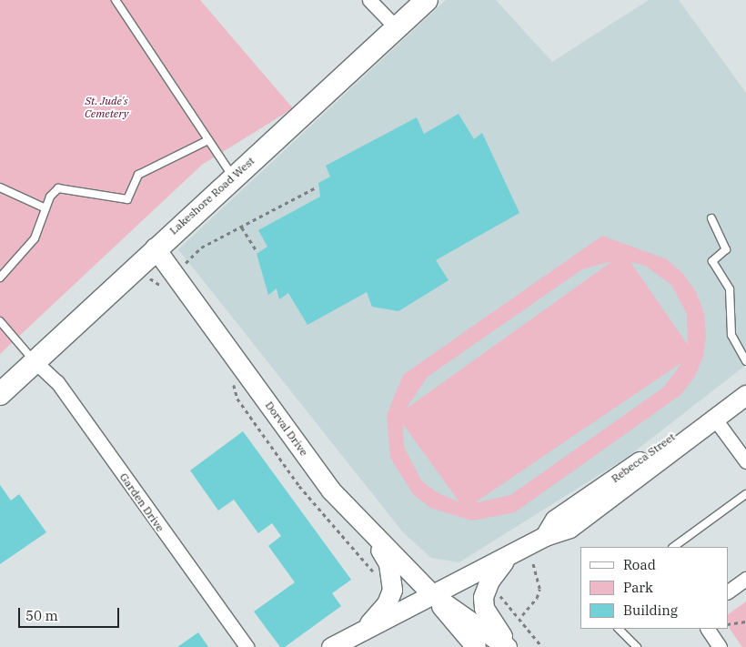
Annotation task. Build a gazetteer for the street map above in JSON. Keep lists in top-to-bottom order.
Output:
{
  "streets": {
    "main road": ["Lakeshore Road West", "Dorval Drive", "Rebecca Street"],
    "street": ["Garden Drive"]
  },
  "crossings": [
    ["Lakeshore Road West", "Dorval Drive"],
    ["Lakeshore Road West", "Garden Drive"],
    ["Dorval Drive", "Rebecca Street"]
  ],
  "parks": ["St. Jude's Cemetery"],
  "legend": ["Road", "Park", "Building"],
  "scale_bar": "50 m"
}
